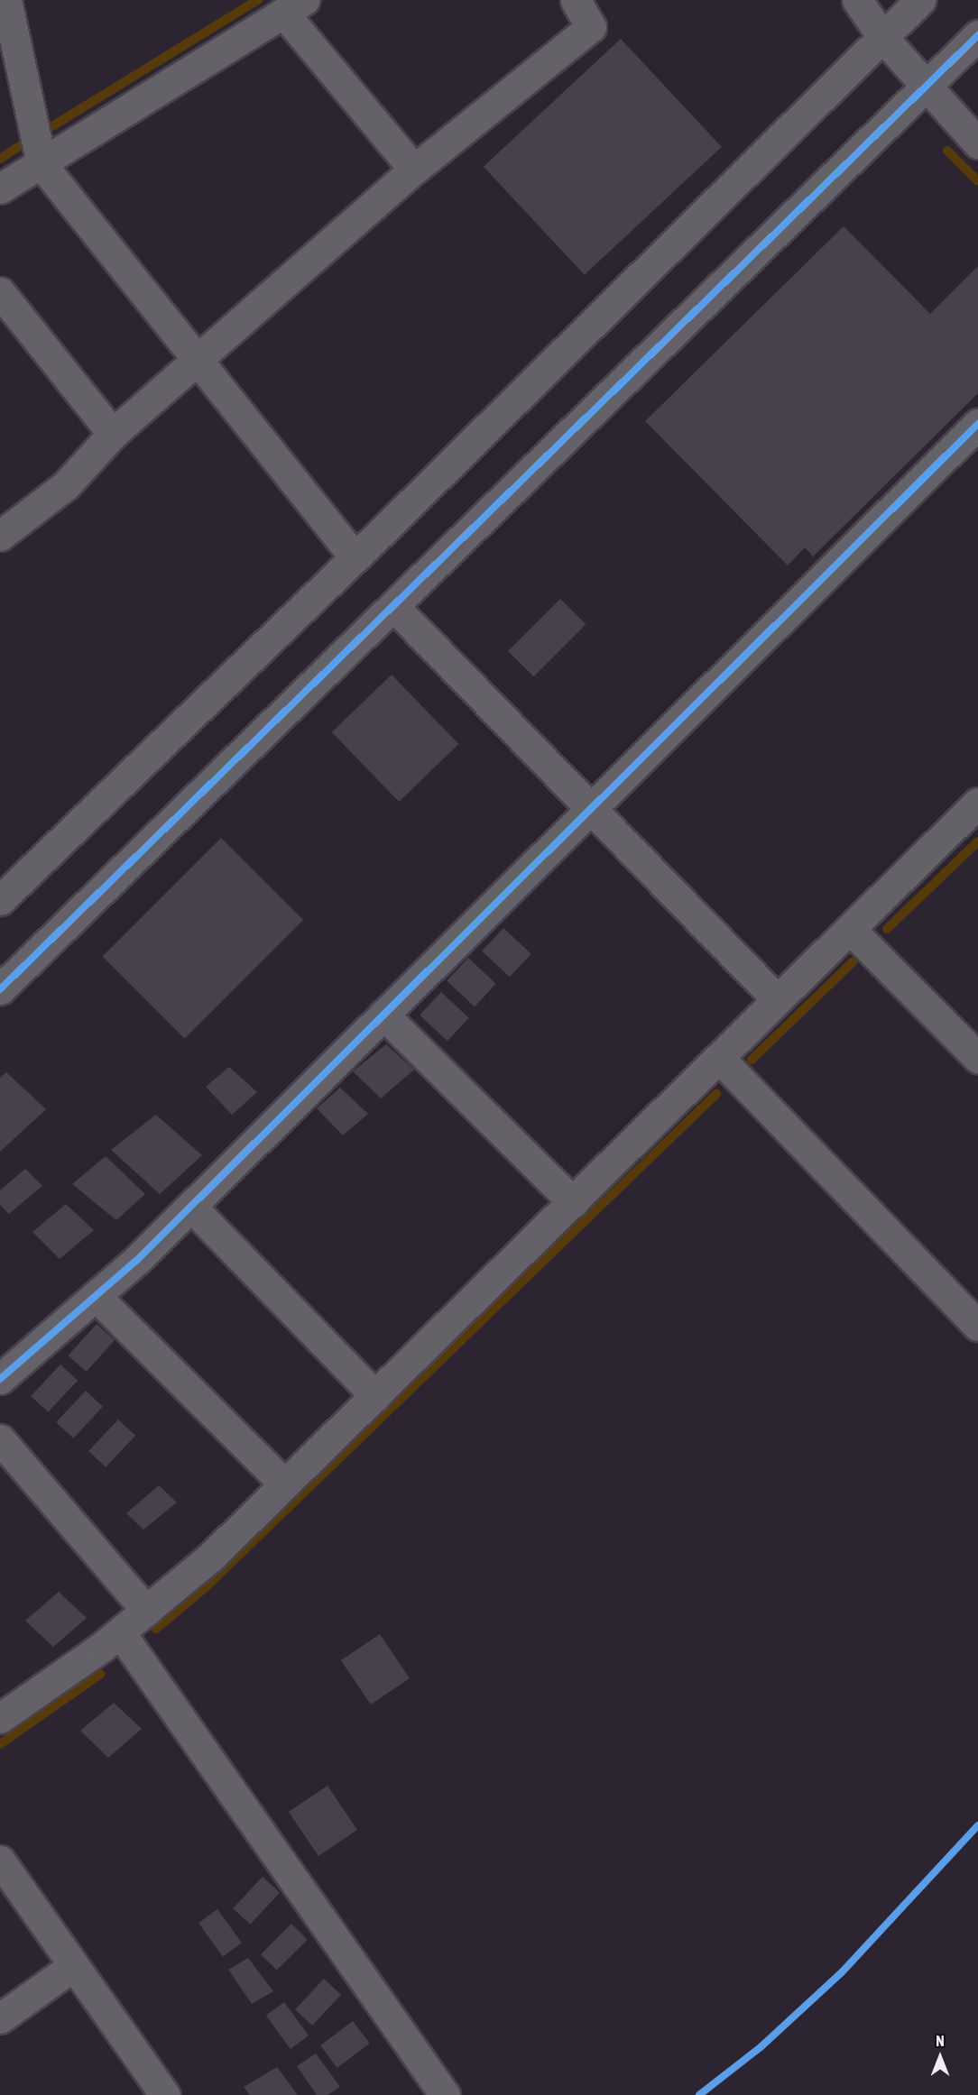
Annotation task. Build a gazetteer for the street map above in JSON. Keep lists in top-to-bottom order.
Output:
{
  "north": "top"
}
